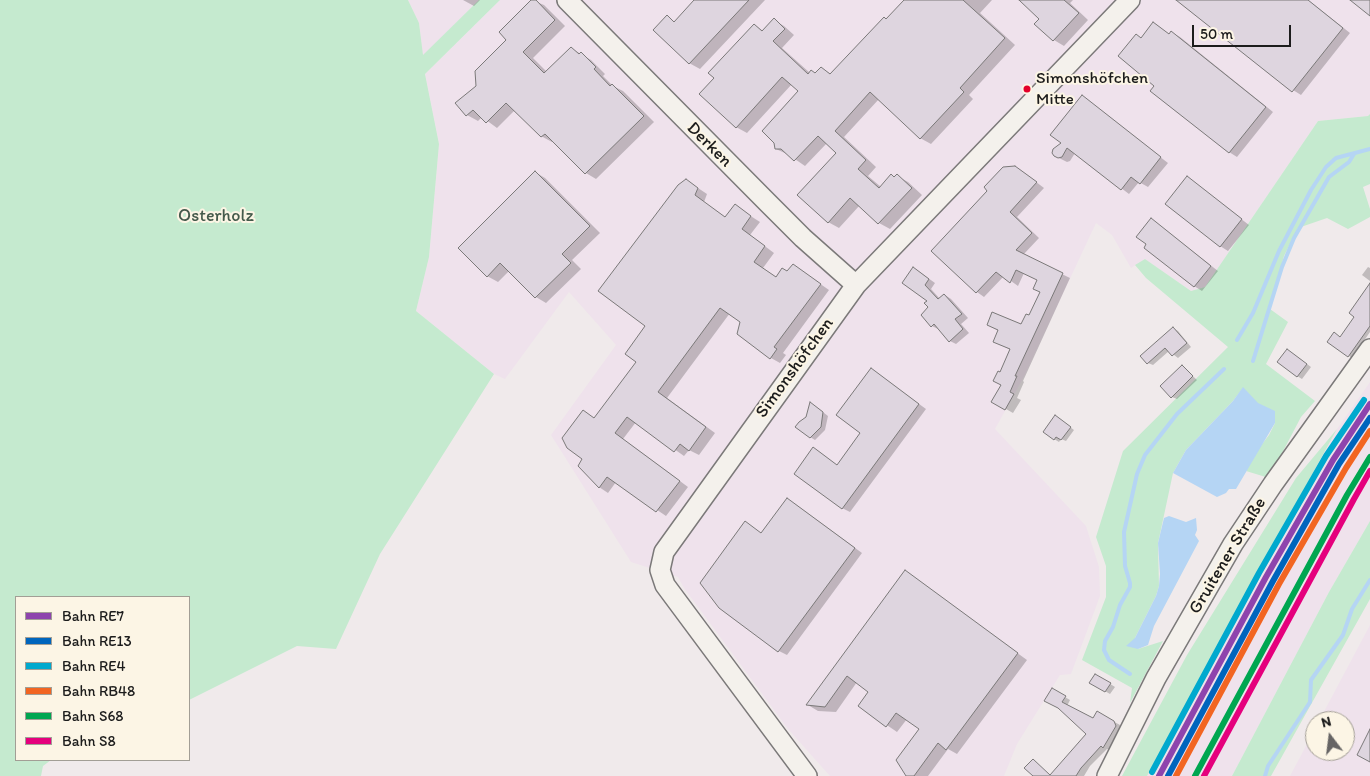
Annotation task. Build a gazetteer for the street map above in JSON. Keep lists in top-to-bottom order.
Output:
{
  "streets": {
    "street": ["Derken", "Simonshöfchen", "Gruitener Straße"]
  },
  "crossings": [
    ["Derken", "Simonshöfchen"]
  ],
  "parks": ["Osterholz"],
  "places": ["Simonshöfchen Mitte"],
  "lines": [
    "rail line RE4",
    "rail line RE7",
    "rail line RE13",
    "rail line RB48",
    "rail line S68",
    "rail line S8"
  ],
  "legend": [
    "Bahn RE7",
    "Bahn RE13",
    "Bahn RE4",
    "Bahn RB48",
    "Bahn S68",
    "Bahn S8"
  ],
  "scale_bar": "50 m",
  "north": "top"
}
